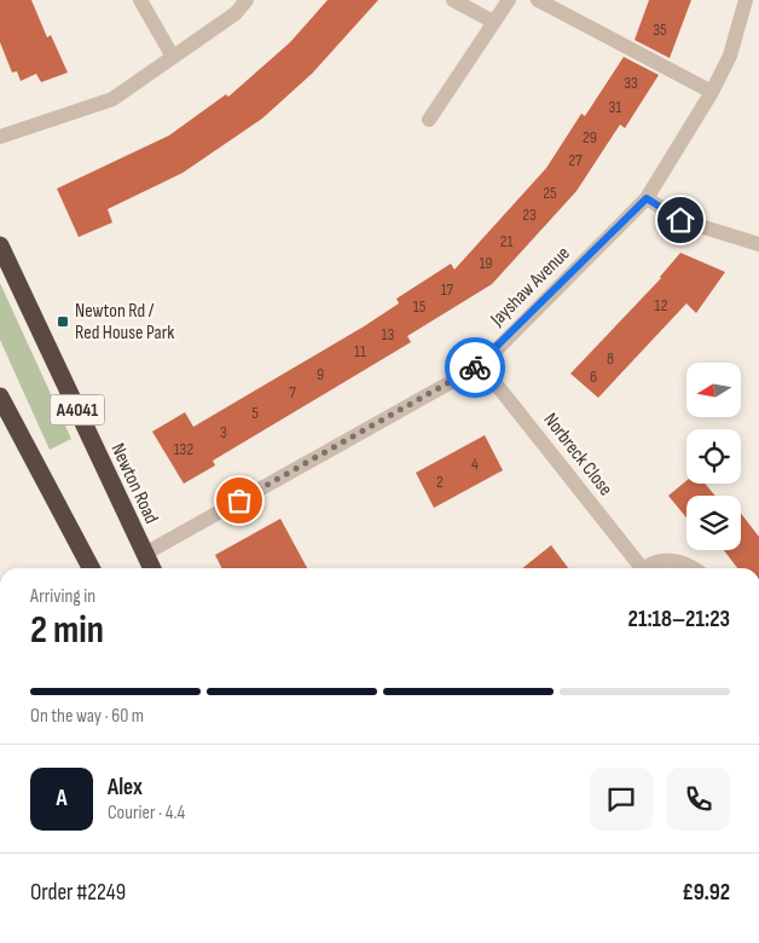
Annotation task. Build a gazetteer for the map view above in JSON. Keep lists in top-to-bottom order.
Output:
{
  "streets": {
    "highway": ["A4041", "Newton Road"],
    "street": ["Jayshaw Avenue", "Norbreck Close"]
  },
  "crossings": [
    ["Jayshaw Avenue", "Norbreck Close"],
    ["Jayshaw Avenue", "Newton Road"]
  ],
  "places": {
    "transit": ["Newton Rd / Red House Park"]
  },
  "house_numbers": [
    "35",
    "33",
    "31",
    "29",
    "27",
    "25",
    "23",
    "21",
    "19",
    "17",
    "12",
    "15",
    "13",
    "11",
    "8",
    "9",
    "6",
    "7",
    "5",
    "3",
    "132",
    "4",
    "2"
  ],
  "north": "left",
  "page": {
    "heading": ["2 min", "Arriving in", "21:18–21:23"],
    "panel": [
      "Alex",
      "Courier · 4.4",
      "Order #2249",
      "£9.92"
    ],
    "bar": "On the way · 60 m",
    "round": "A"
  }
}
